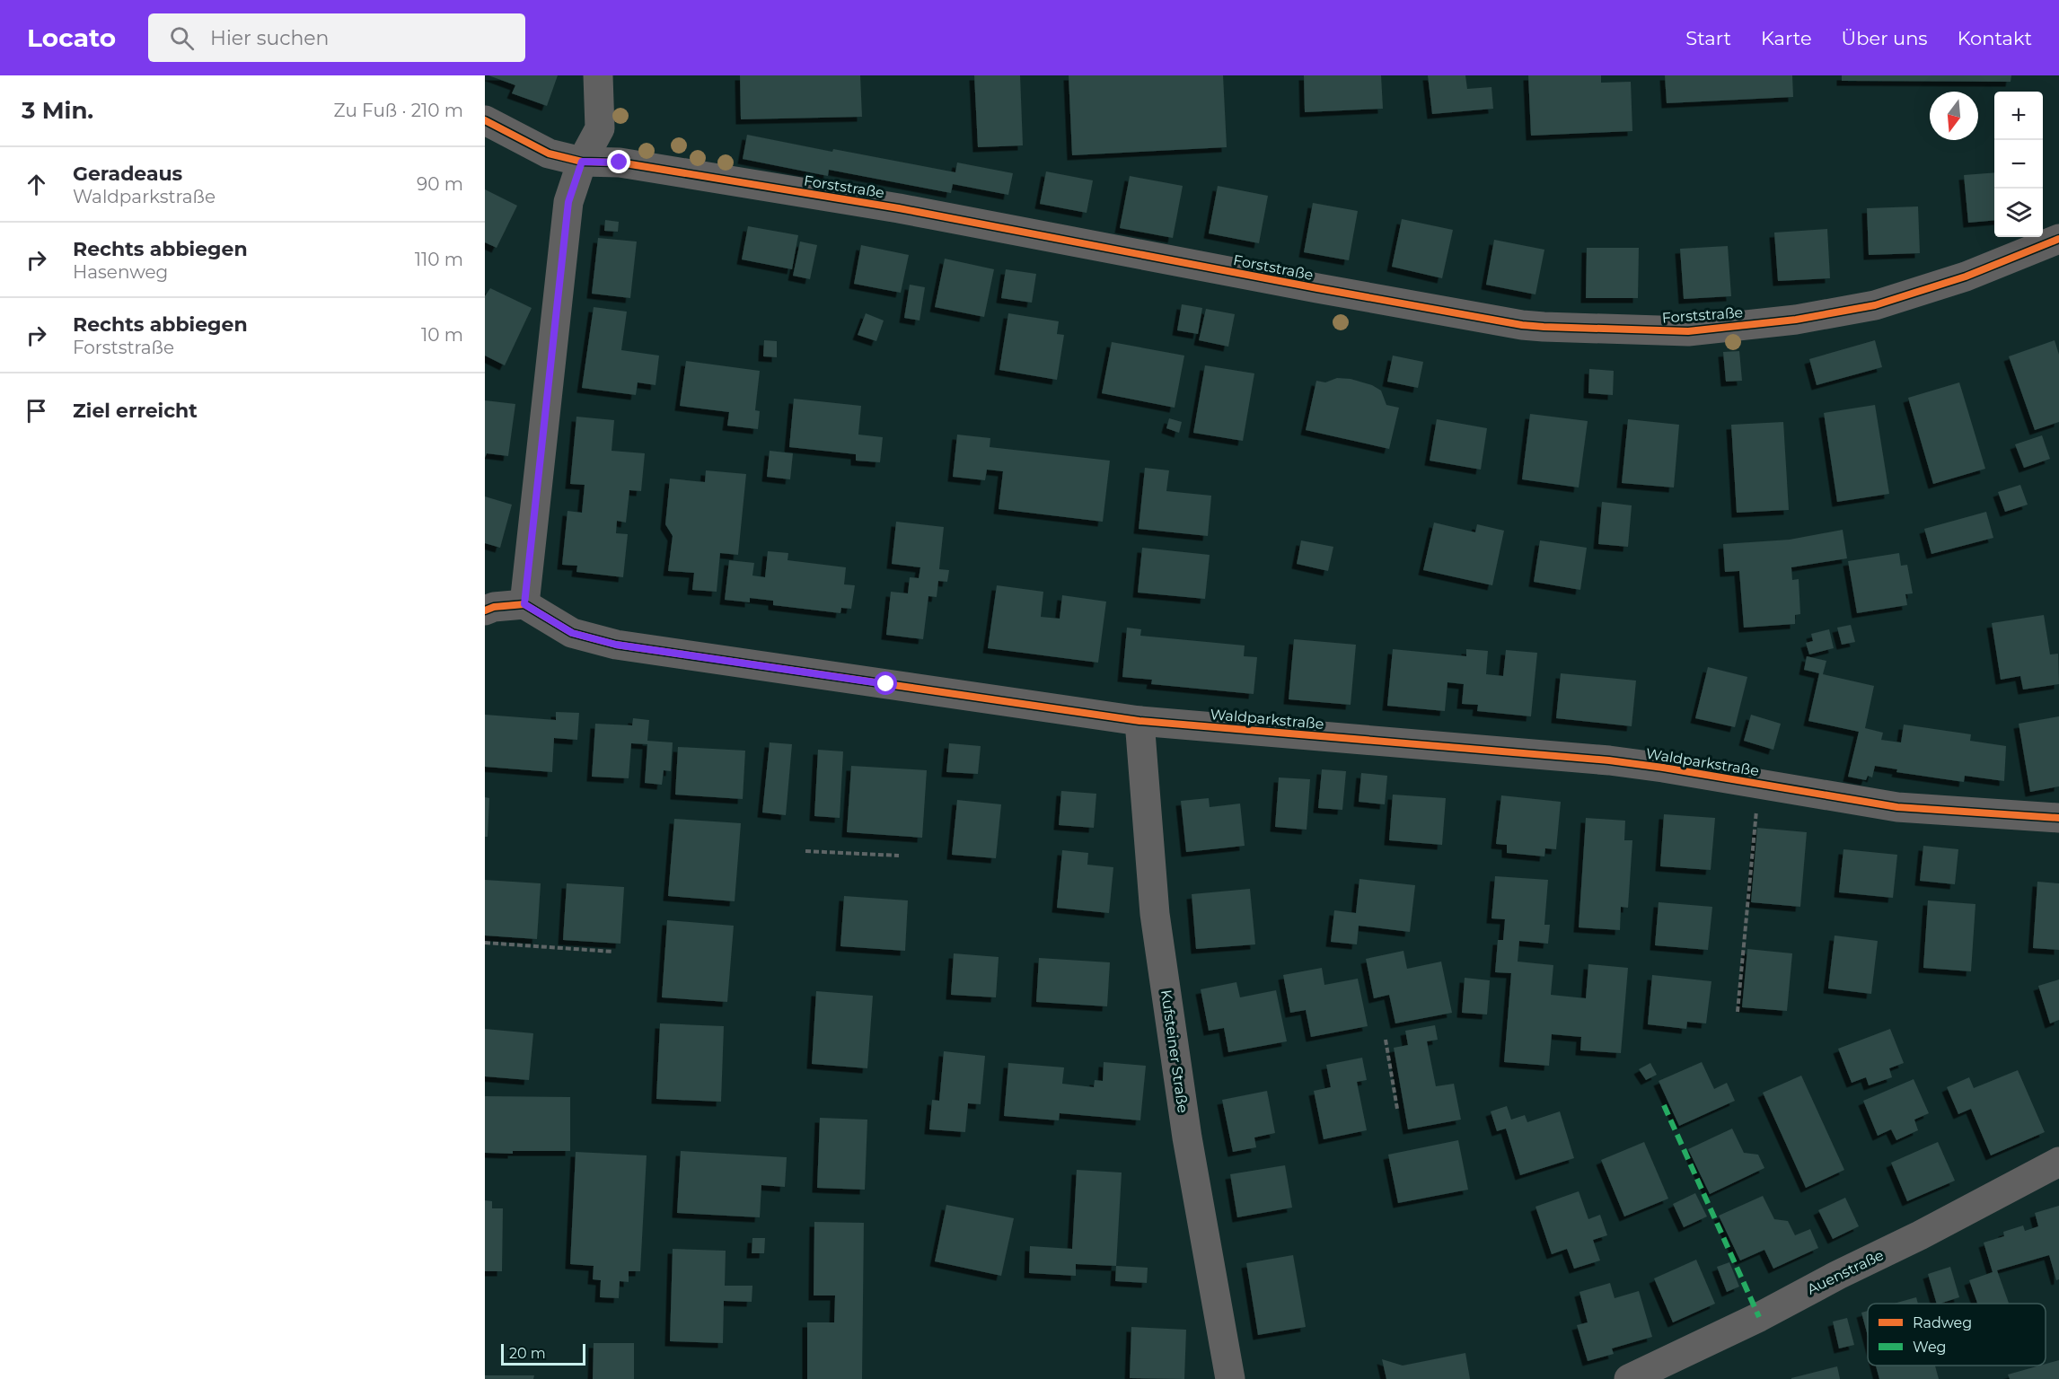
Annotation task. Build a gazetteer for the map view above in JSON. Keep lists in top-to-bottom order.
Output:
{
  "streets": {
    "street": [
      "Forststraße",
      "Waldparkstraße",
      "Kufsteiner Straße",
      "Auenstraße"
    ]
  },
  "crossings": [
    ["Waldparkstraße", "Kufsteiner Straße"]
  ],
  "legend": ["Radweg", "Weg"],
  "scale_bar": "20 m",
  "north": "bottom",
  "page": {
    "header": "Locato",
    "search": "Hier suchen",
    "nav": [
      "Start",
      "Karte",
      "Über uns",
      "Kontakt"
    ],
    "heading": ["3 Min.", "Zu Fuß · 210 m"],
    "map_buttons": ["+", "−"],
    "list": [
      ["Geradeaus", "Waldparkstraße", "90 m"],
      ["Rechts abbiegen", "Hasenweg", "110 m"],
      ["Rechts abbiegen", "Forststraße", "10 m"],
      "Ziel erreicht"
    ],
    "scale": "20 m"
  }
}
